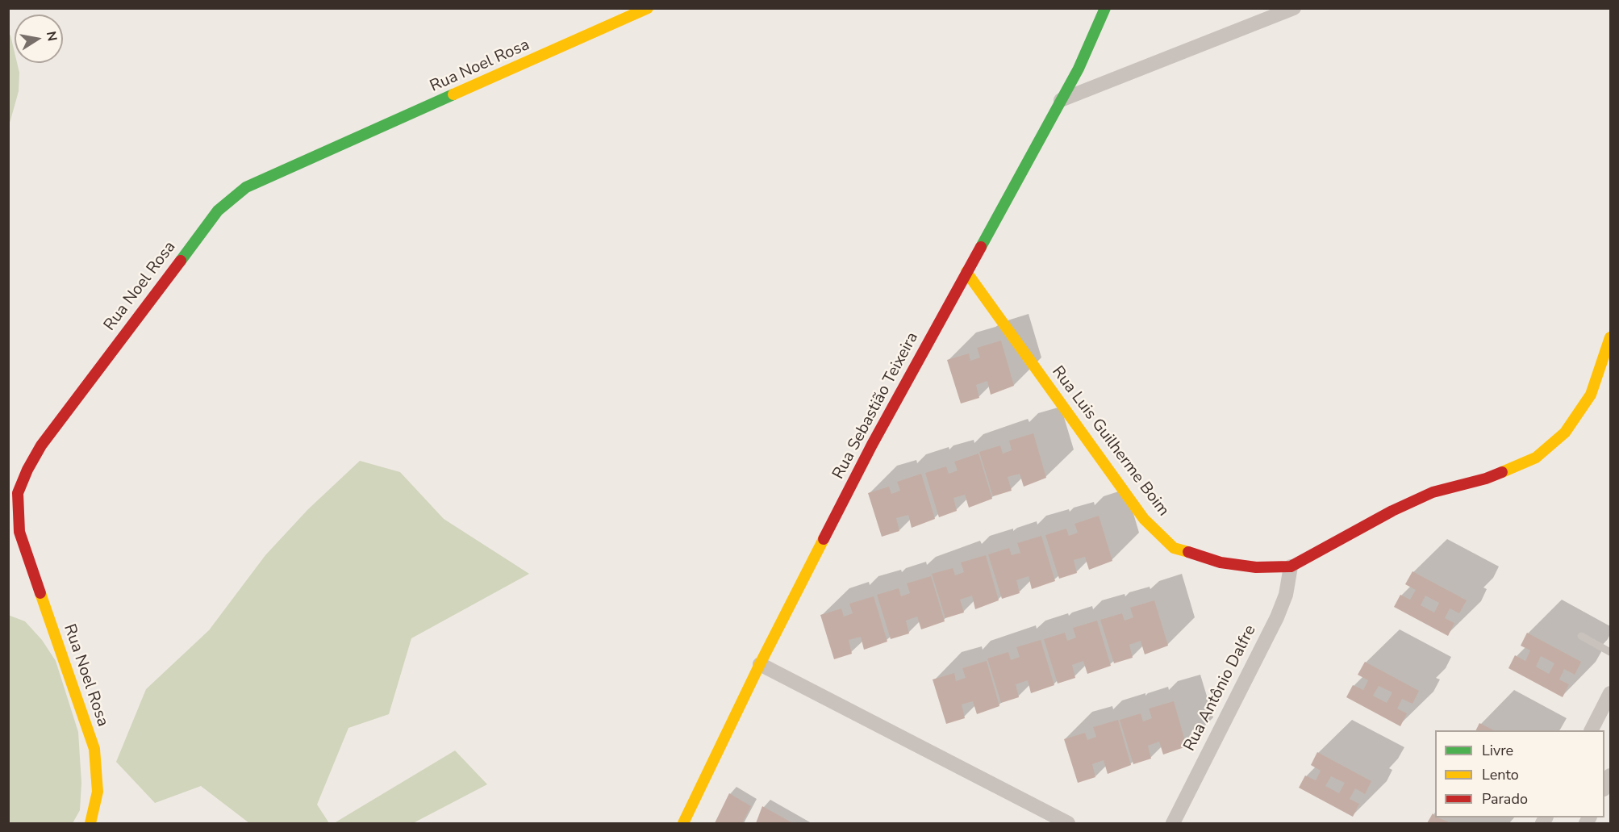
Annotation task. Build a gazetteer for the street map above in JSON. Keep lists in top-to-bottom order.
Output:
{
  "streets": {
    "street": [
      "Rua Noel Rosa",
      "Rua Sebastião Teixeira",
      "Rua Luis Guilherme Boim",
      "Rua Antônio Dalfre"
    ]
  },
  "crossings": [
    ["Rua Sebastião Teixeira", "Rua Luis Guilherme Boim"],
    ["Rua Luis Guilherme Boim", "Rua Antônio Dalfre"]
  ],
  "legend": ["Livre", "Lento", "Parado"],
  "north": "right"
}
